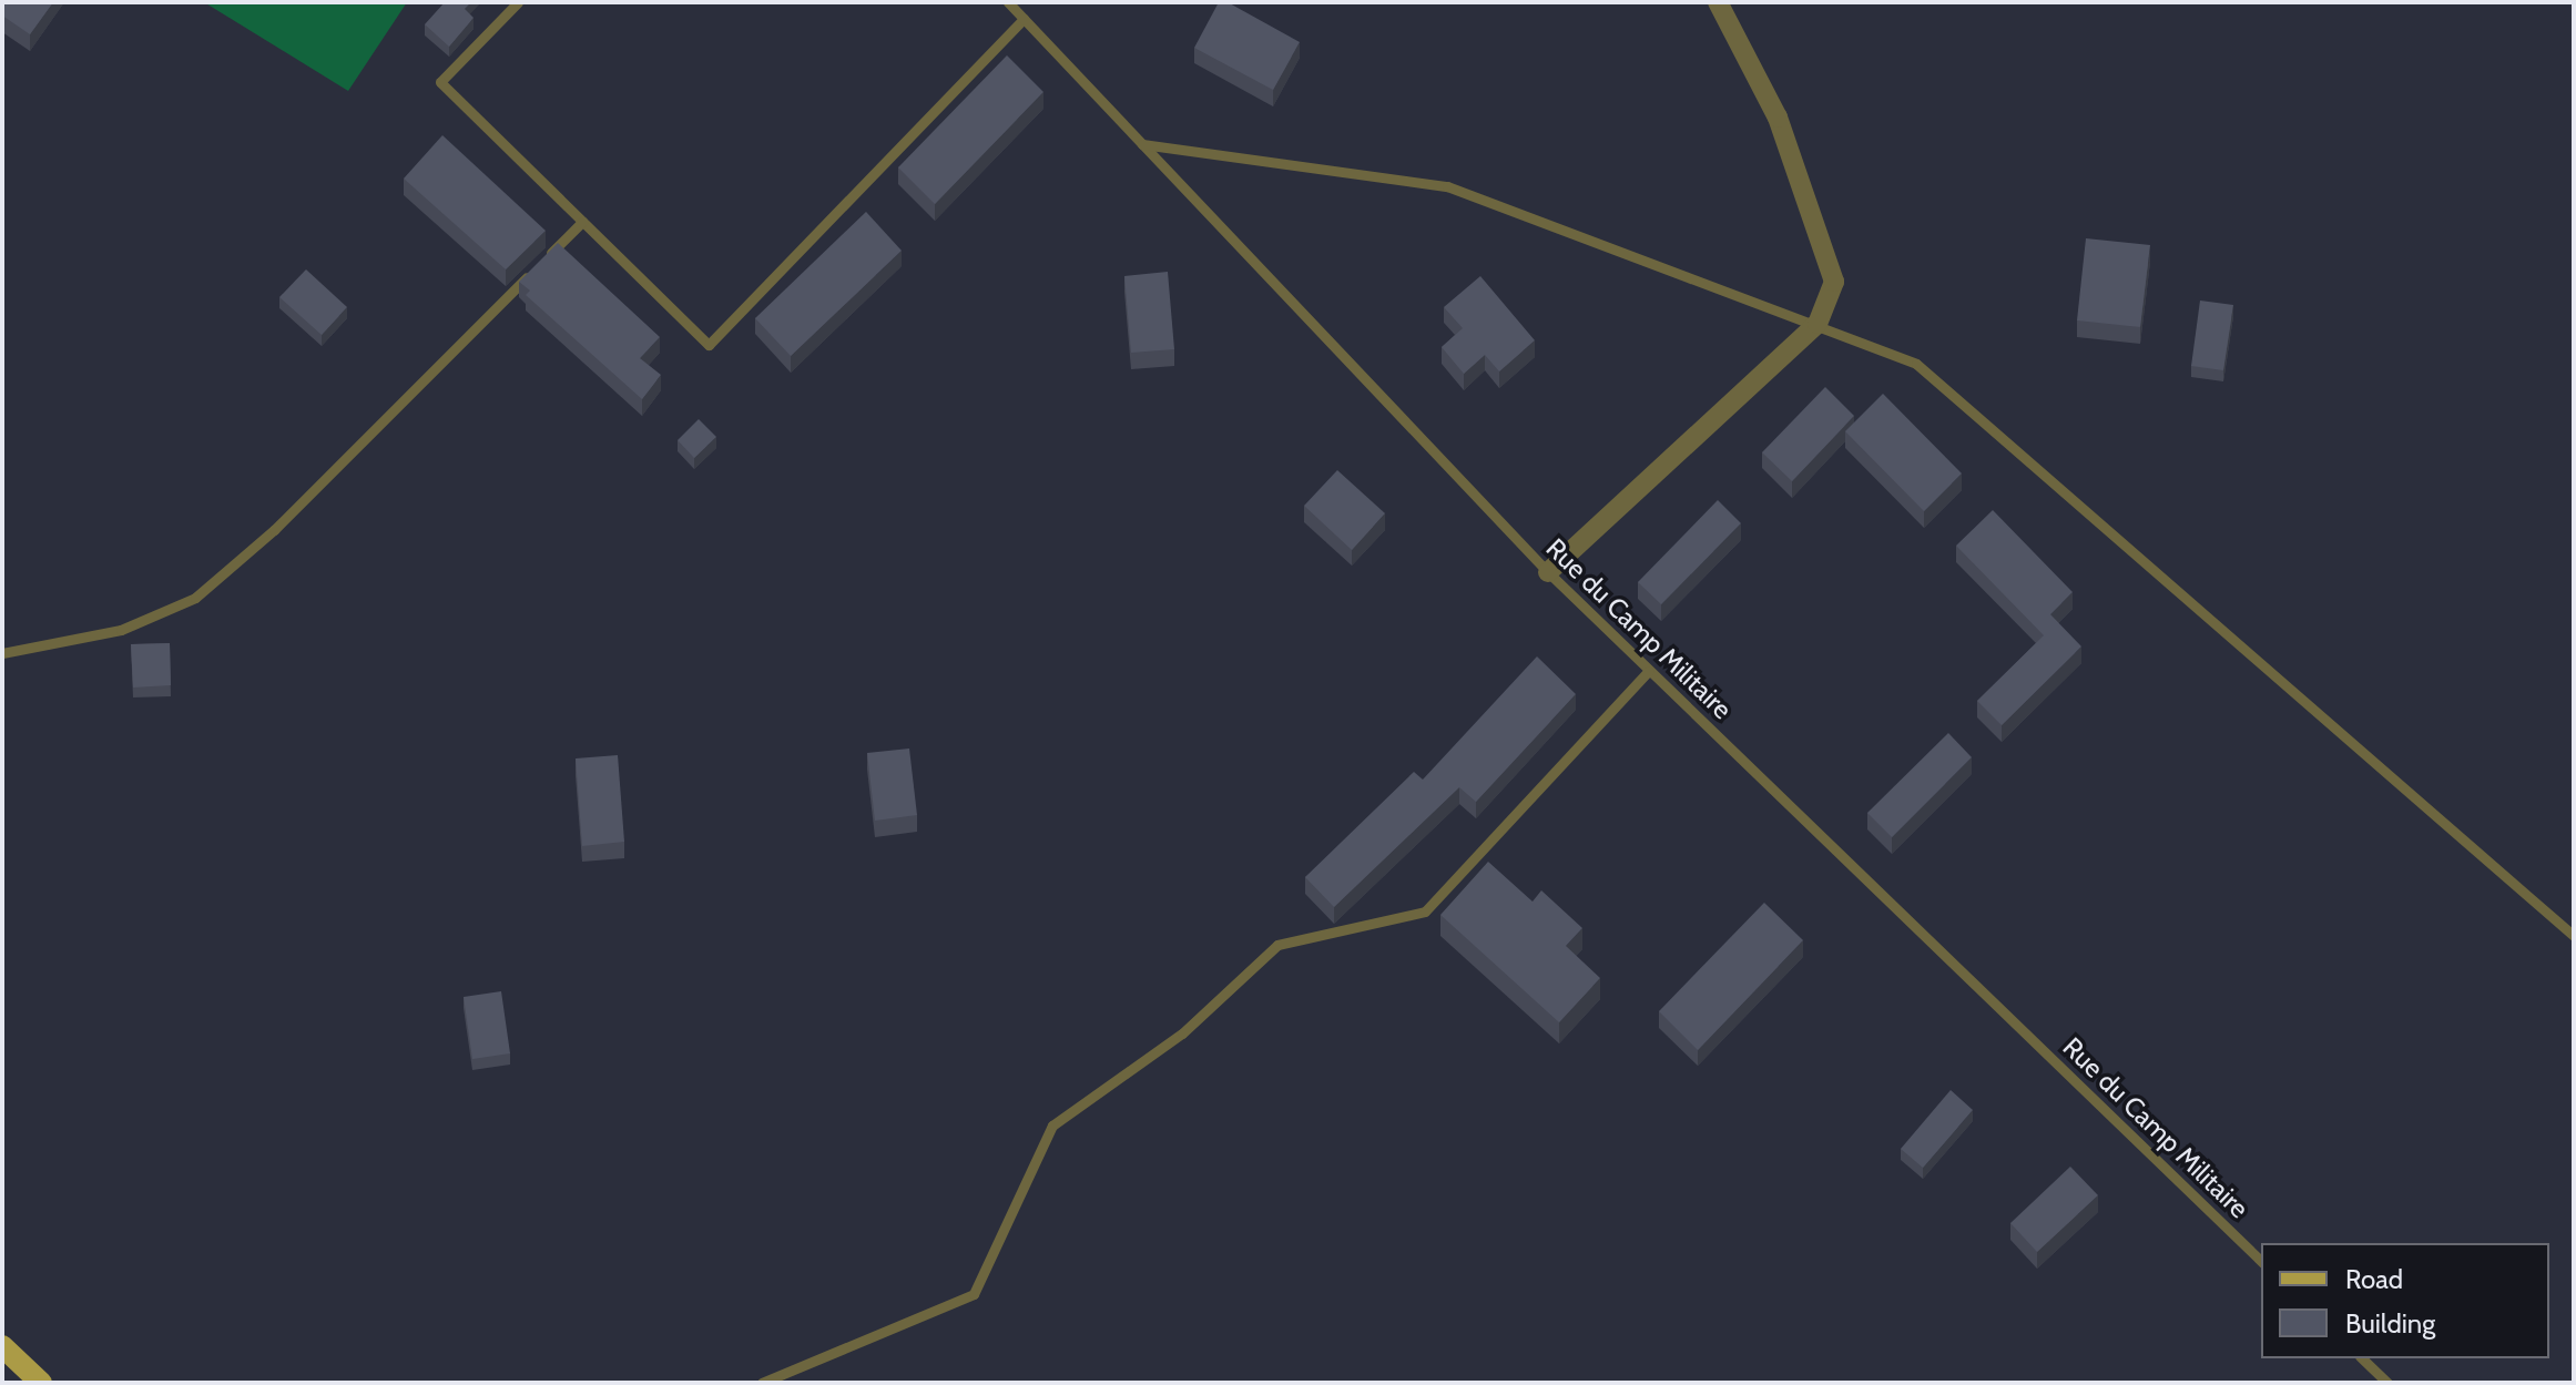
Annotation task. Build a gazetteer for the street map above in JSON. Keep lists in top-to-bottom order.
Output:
{
  "streets": {
    "lane": ["Rue du Camp Militaire"]
  },
  "legend": ["Road", "Building"]
}
